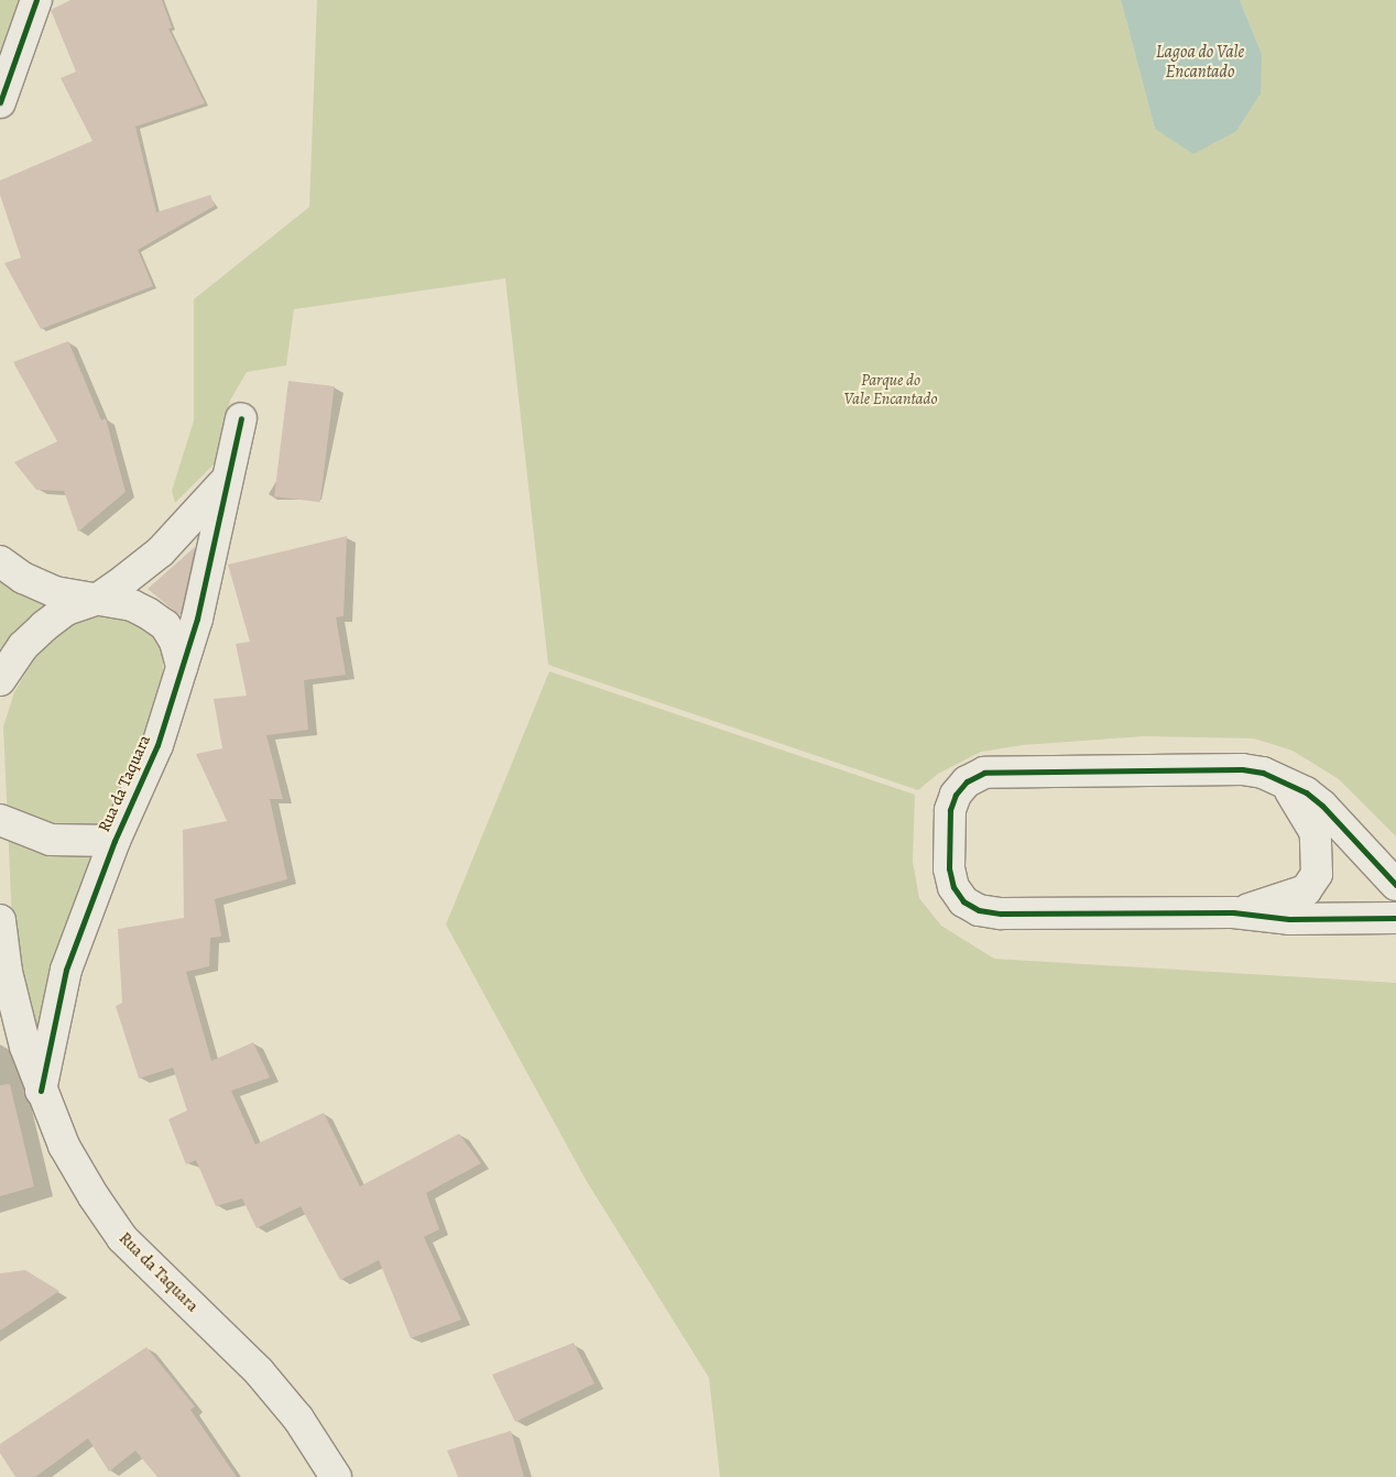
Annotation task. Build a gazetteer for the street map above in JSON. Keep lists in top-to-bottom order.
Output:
{
  "streets": {
    "street": ["Rua da Taquara"]
  },
  "water": ["Lagoa do Vale Encantado"],
  "parks": ["Parque do Vale Encantado"]
}
